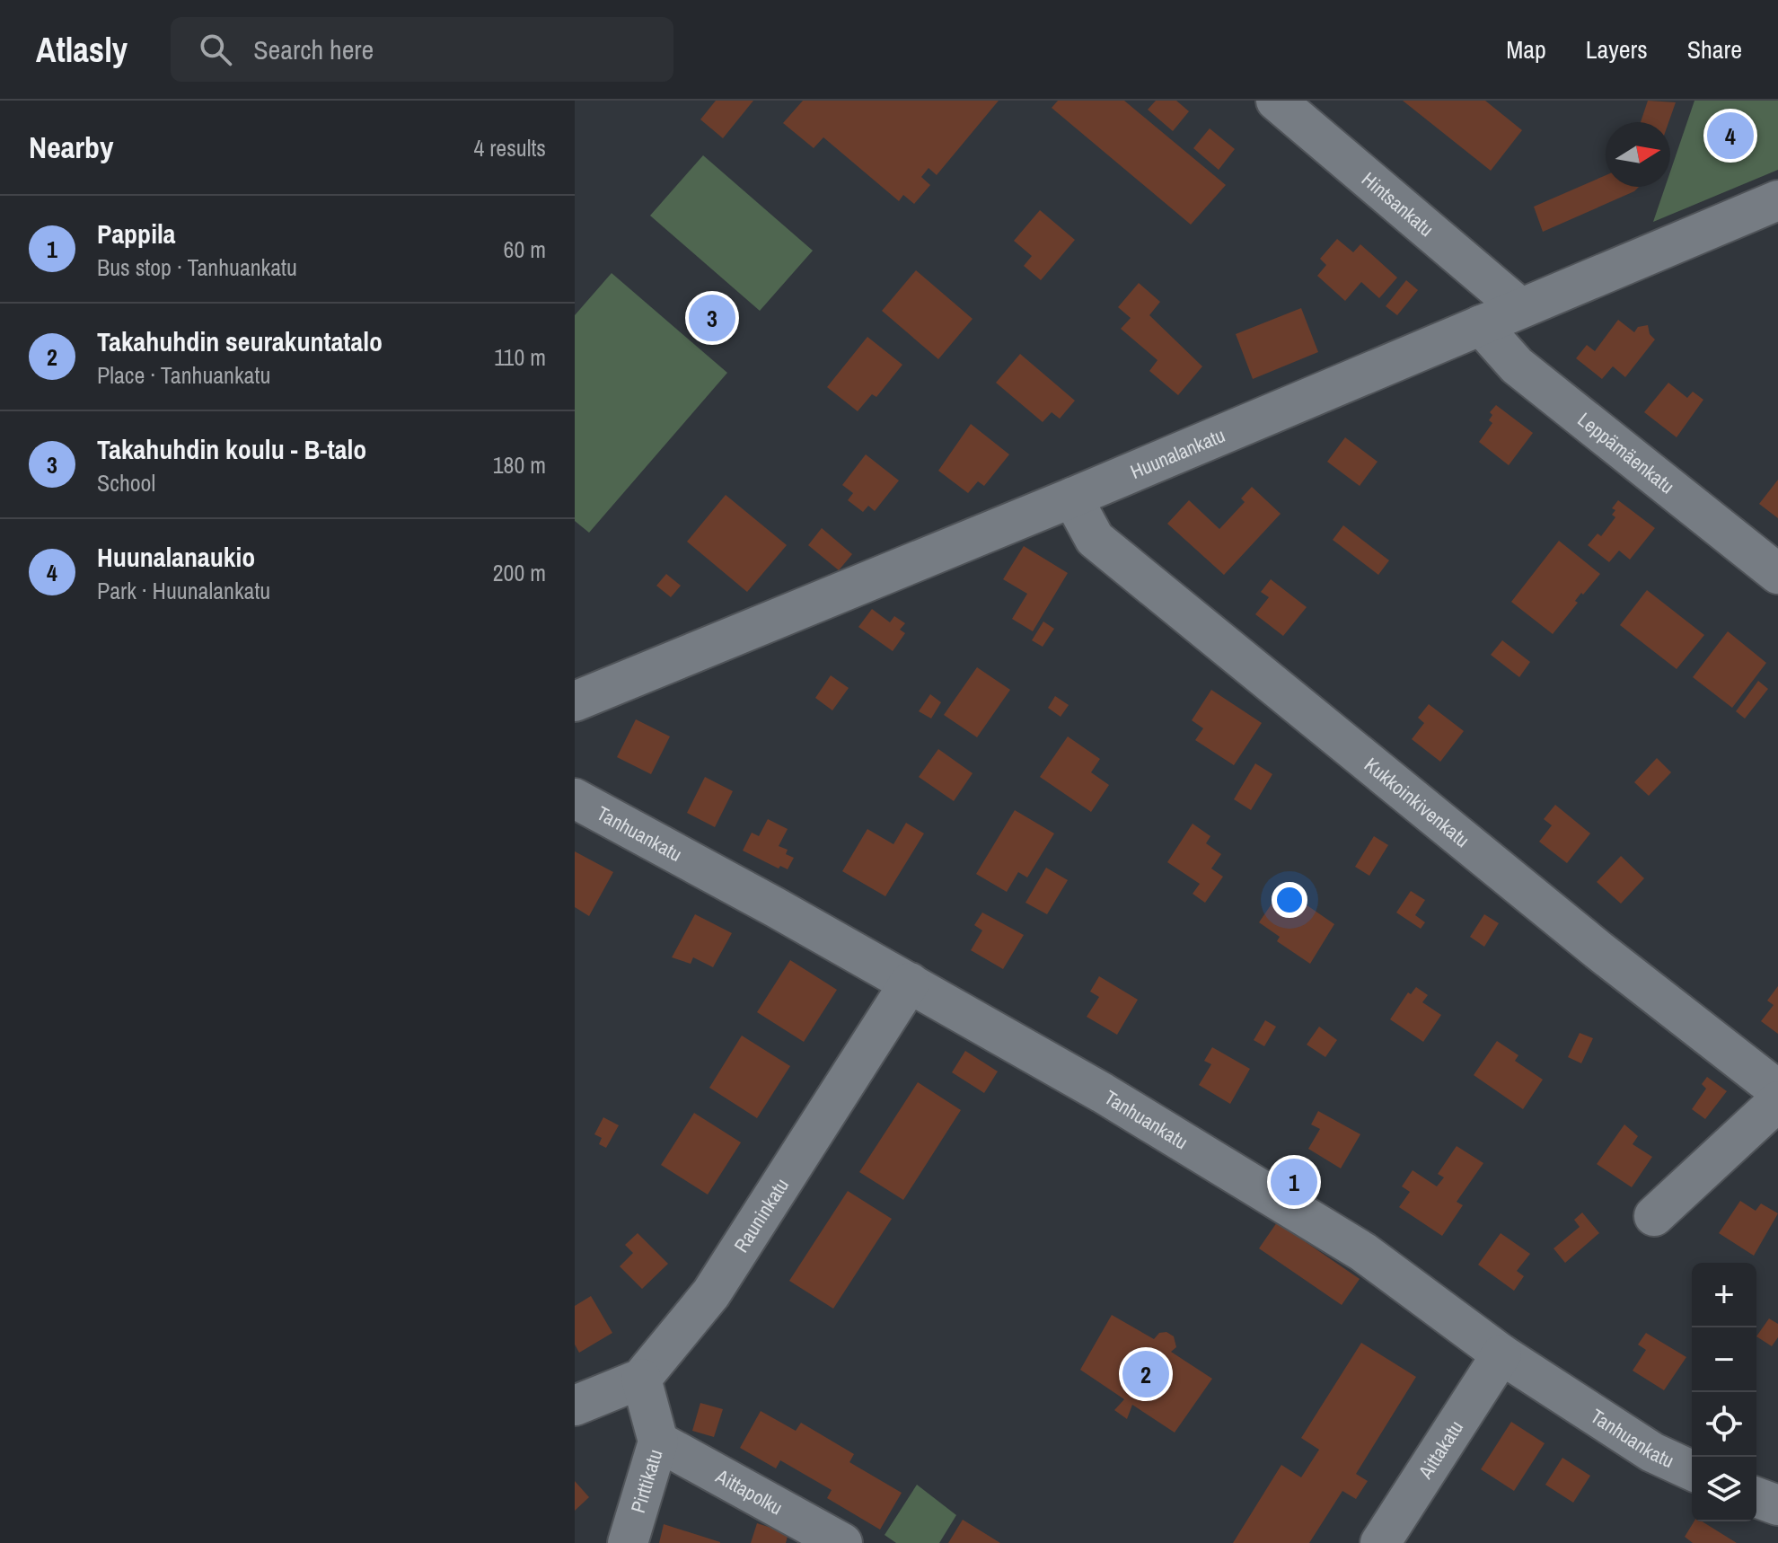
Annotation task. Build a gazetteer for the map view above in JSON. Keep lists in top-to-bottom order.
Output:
{
  "streets": {
    "street": [
      "Hintsankatu",
      "Huunalankatu",
      "Leppämäenkatu",
      "Kukkoinkivenkatu",
      "Tanhuankatu",
      "Rauninkatu",
      "Aittakatu",
      "Pirttikatu",
      "Aittapolku"
    ]
  },
  "crossings": [
    ["Hintsankatu", "Huunalankatu"],
    ["Huunalankatu", "Leppämäenkatu"],
    ["Huunalankatu", "Kukkoinkivenkatu"],
    ["Tanhuankatu", "Rauninkatu"],
    ["Tanhuankatu", "Aittakatu"],
    ["Rauninkatu", "Pirttikatu"],
    ["Pirttikatu", "Aittapolku"]
  ],
  "north": "right",
  "page": {
    "header": "Atlasly",
    "search": "Search here",
    "nav": ["Map", "Layers", "Share"],
    "heading": ["Nearby", "4 results"],
    "pins": [
      "4",
      "3",
      "1",
      "2"
    ],
    "list": [
      {
        "mark": "1",
        "name": "Pappila",
        "note": "Bus stop · Tanhuankatu",
        "value": "60 m"
      },
      {
        "mark": "2",
        "name": "Takahuhdin seurakuntatalo",
        "note": "Place · Tanhuankatu",
        "value": "110 m"
      },
      {
        "mark": "3",
        "name": "Takahuhdin koulu - B-talo",
        "note": "School",
        "value": "180 m"
      },
      {
        "mark": "4",
        "name": "Huunalanaukio",
        "note": "Park · Huunalankatu",
        "value": "200 m"
      }
    ],
    "map_buttons": ["+", "−"]
  }
}
